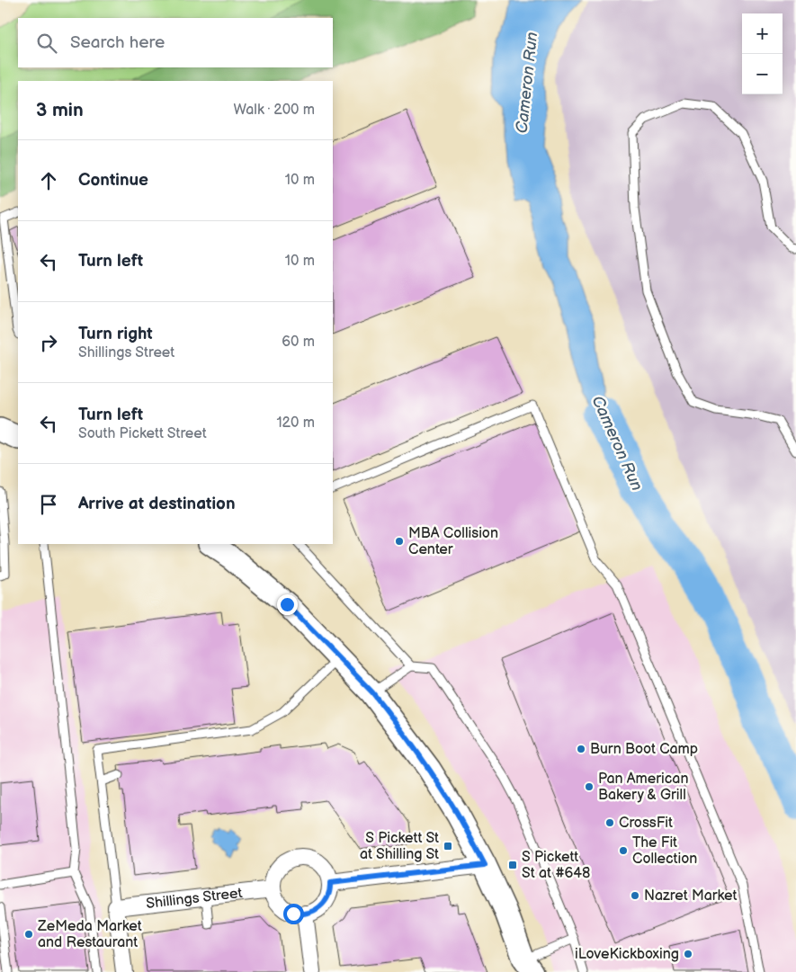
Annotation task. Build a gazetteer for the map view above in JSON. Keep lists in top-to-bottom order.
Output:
{
  "streets": {
    "street": ["Shillings Street"]
  },
  "water": ["Cameron Run"],
  "places": {
    "other": [
      "MBA Collision Center",
      "Burn Boot Camp",
      "Pan American Bakery & Grill",
      "CrossFit",
      "The Fit Collection",
      "Nazret Market",
      "ZeMeda Market and Restaurant",
      "iLoveKickboxing"
    ],
    "transit": ["S Pickett St at Shilling St", "S Pickett St at #648"]
  },
  "page": {
    "map_buttons": ["+", "−"],
    "search": "Search here",
    "heading": ["3 min", "Walk · 200 m"],
    "list": [
      ["Continue", "10 m"],
      ["Turn left", "10 m"],
      ["Turn right", "Shillings Street", "60 m"],
      ["Turn left", "South Pickett Street", "120 m"],
      "Arrive at destination"
    ]
  }
}
